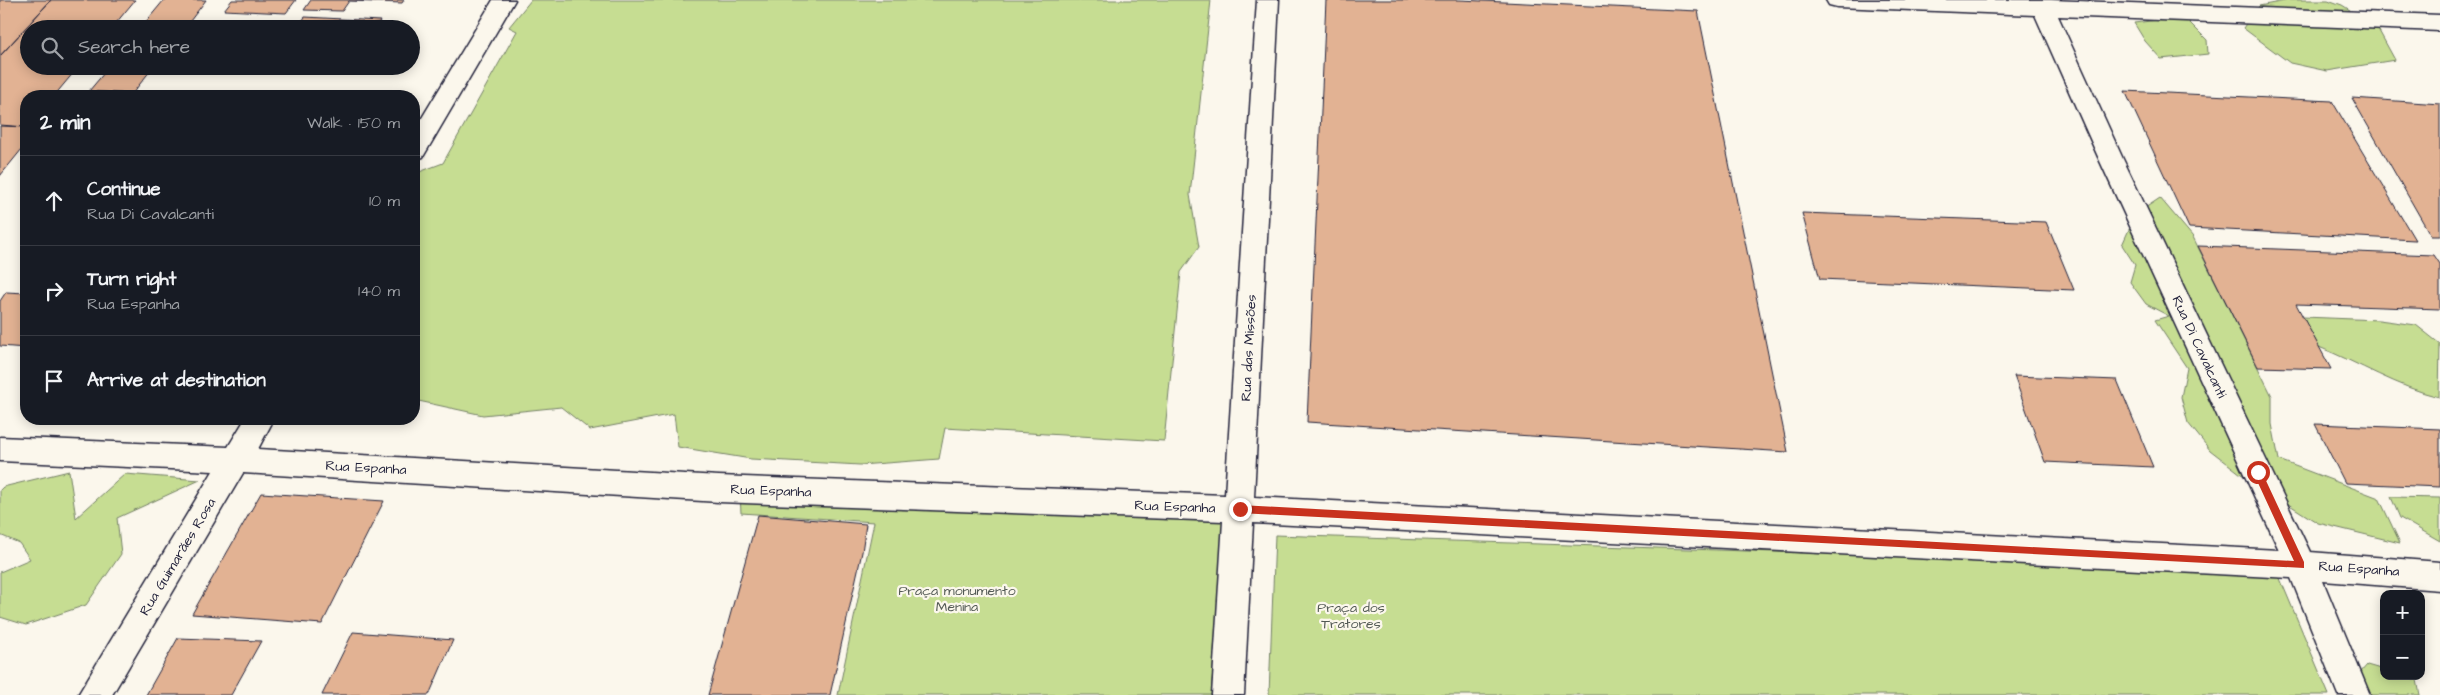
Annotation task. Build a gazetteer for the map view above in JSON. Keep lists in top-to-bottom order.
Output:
{
  "streets": {
    "street": [
      "Rua Di Cavalcanti",
      "Rua das Missões",
      "Rua Espanha",
      "Rua Guimarães Rosa"
    ]
  },
  "crossings": [
    ["Rua Di Cavalcanti", "Rua Espanha"],
    ["Rua das Missões", "Rua Espanha"],
    ["Rua Espanha", "Rua Guimarães Rosa"]
  ],
  "parks": ["Praça monumento Menina", "Praça dos Tratores"],
  "page": {
    "search": "Search here",
    "heading": ["2 min", "Walk · 150 m"],
    "list": [
      ["Continue", "Rua Di Cavalcanti", "10 m"],
      ["Turn right", "Rua Espanha", "140 m"],
      "Arrive at destination"
    ],
    "map_buttons": ["+", "−"]
  }
}
